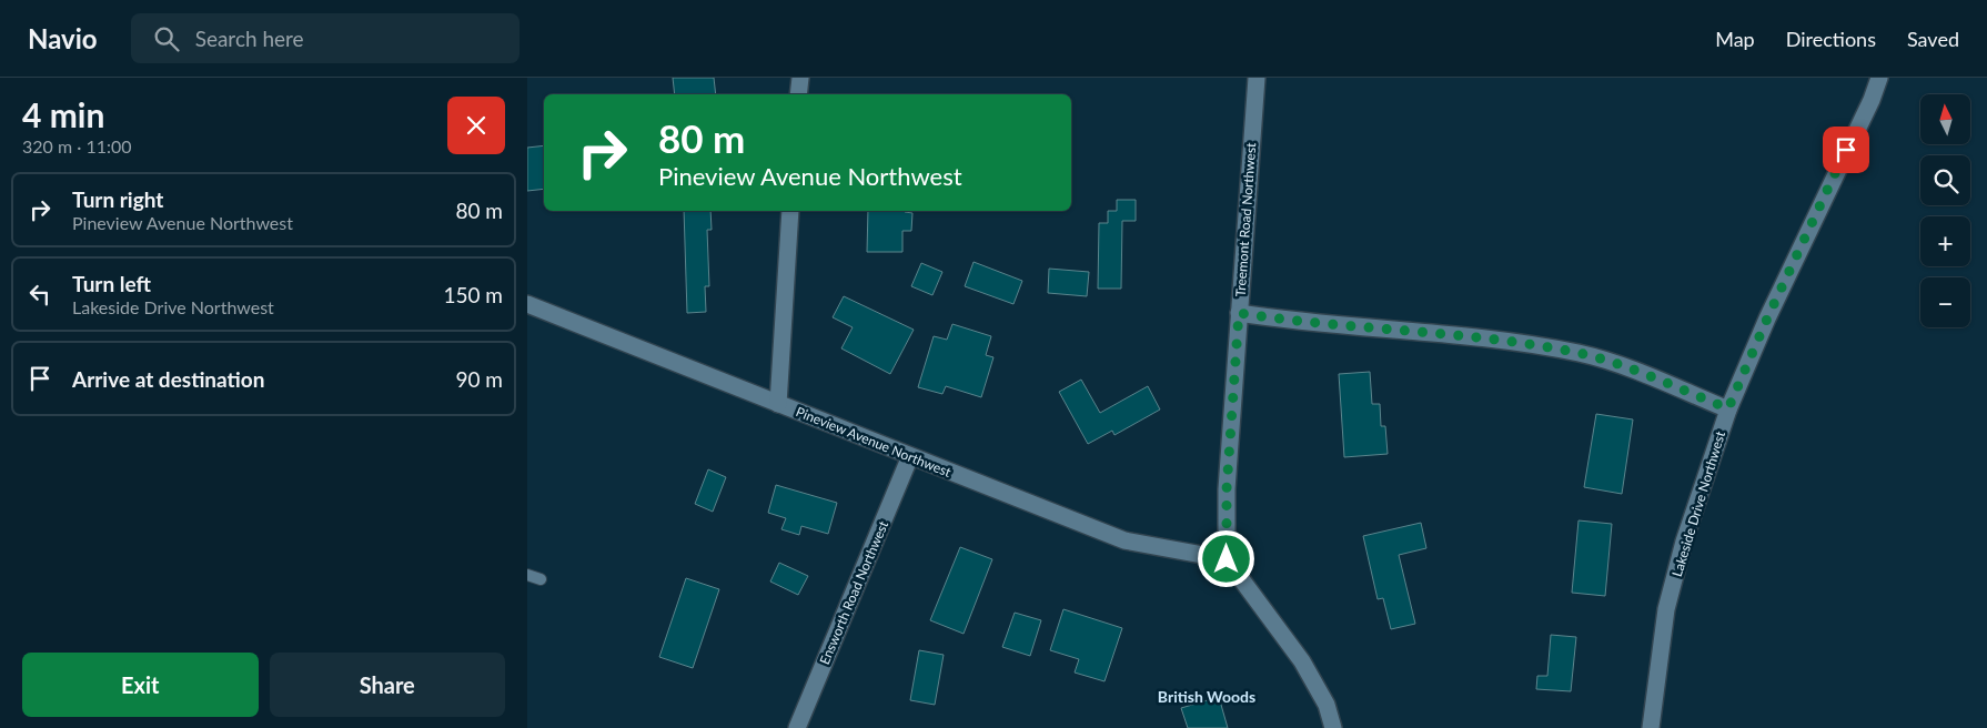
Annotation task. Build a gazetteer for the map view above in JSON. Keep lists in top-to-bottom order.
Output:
{
  "streets": {
    "street": [
      "Treemont Road Northwest",
      "Pineview Avenue Northwest",
      "Lakeside Drive Northwest",
      "Ensworth Road Northwest"
    ]
  },
  "crossings": [
    ["Treemont Road Northwest", "Pineview Avenue Northwest"],
    ["Pineview Avenue Northwest", "Ensworth Road Northwest"]
  ],
  "districts": ["British Woods"],
  "north": "top",
  "page": {
    "header": "Navio",
    "search": "Search here",
    "nav": ["Map", "Directions", "Saved"],
    "heading": ["4 min", "320 m · 11:00"],
    "map_buttons": ["+", "−"],
    "turn": ["80 m", "Pineview Avenue Northwest"],
    "list": [
      {
        "name": "Turn right",
        "note": "Pineview Avenue Northwest",
        "value": "80 m"
      },
      {
        "name": "Turn left",
        "note": "Lakeside Drive Northwest",
        "value": "150 m"
      },
      {
        "name": "Arrive at destination",
        "value": "90 m"
      }
    ],
    "buttons": ["Exit", "Share"]
  }
}
